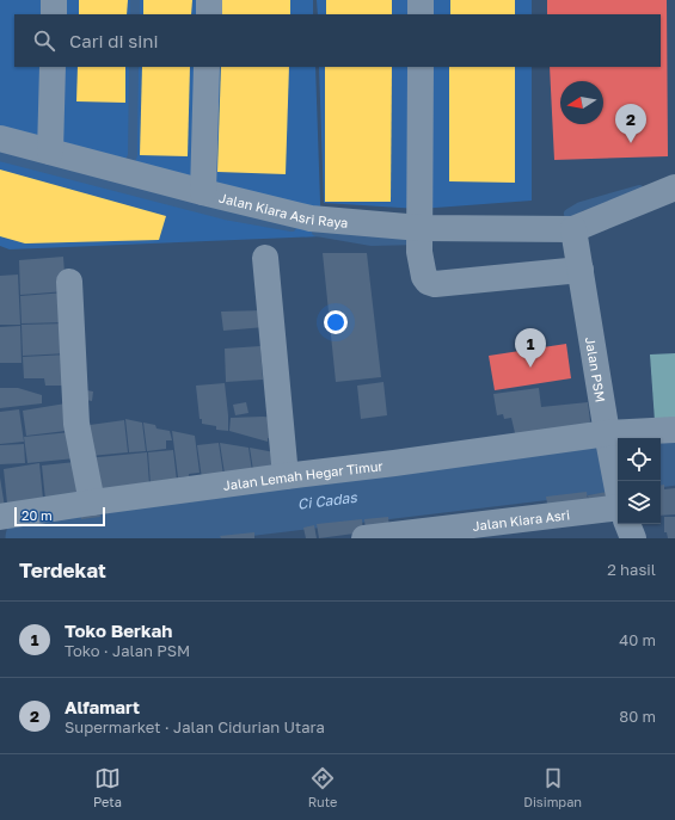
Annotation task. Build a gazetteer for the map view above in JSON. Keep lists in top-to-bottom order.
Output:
{
  "streets": {
    "street": [
      "Jalan Kiara Asri Raya",
      "Jalan PSM",
      "Jalan Lemah Hegar Timur",
      "Jalan Kiara Asri"
    ]
  },
  "crossings": [
    ["Jalan Kiara Asri Raya", "Jalan PSM"],
    ["Jalan PSM", "Jalan Lemah Hegar Timur"]
  ],
  "water": ["Ci Cadas"],
  "scale_bar": "20 m",
  "north": "left",
  "page": {
    "search": "Cari di sini",
    "pins": ["2", "1"],
    "scale": "20 m",
    "heading": ["Terdekat", "2 hasil"],
    "list": [
      {
        "mark": "1",
        "name": "Toko Berkah",
        "note": "Toko · Jalan PSM",
        "value": "40 m"
      },
      {
        "mark": "2",
        "name": "Alfamart",
        "note": "Supermarket · Jalan Cidurian Utara",
        "value": "80 m"
      }
    ],
    "nav": ["Peta", "Rute", "Disimpan"]
  }
}
